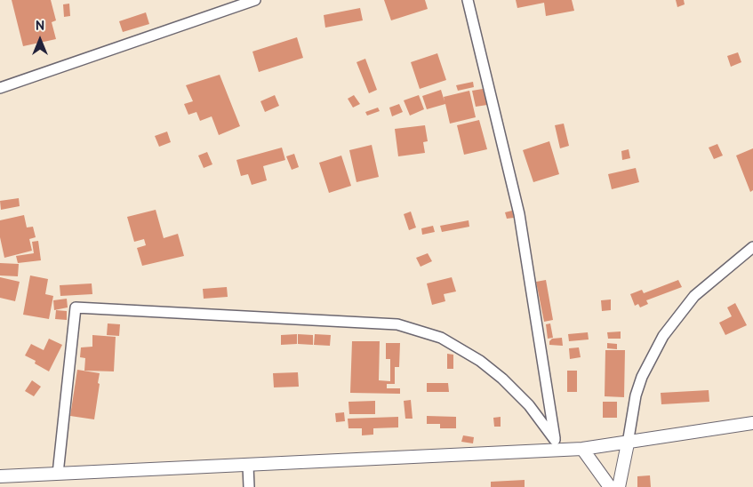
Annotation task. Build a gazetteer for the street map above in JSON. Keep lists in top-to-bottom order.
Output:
{
  "north": "top"
}
